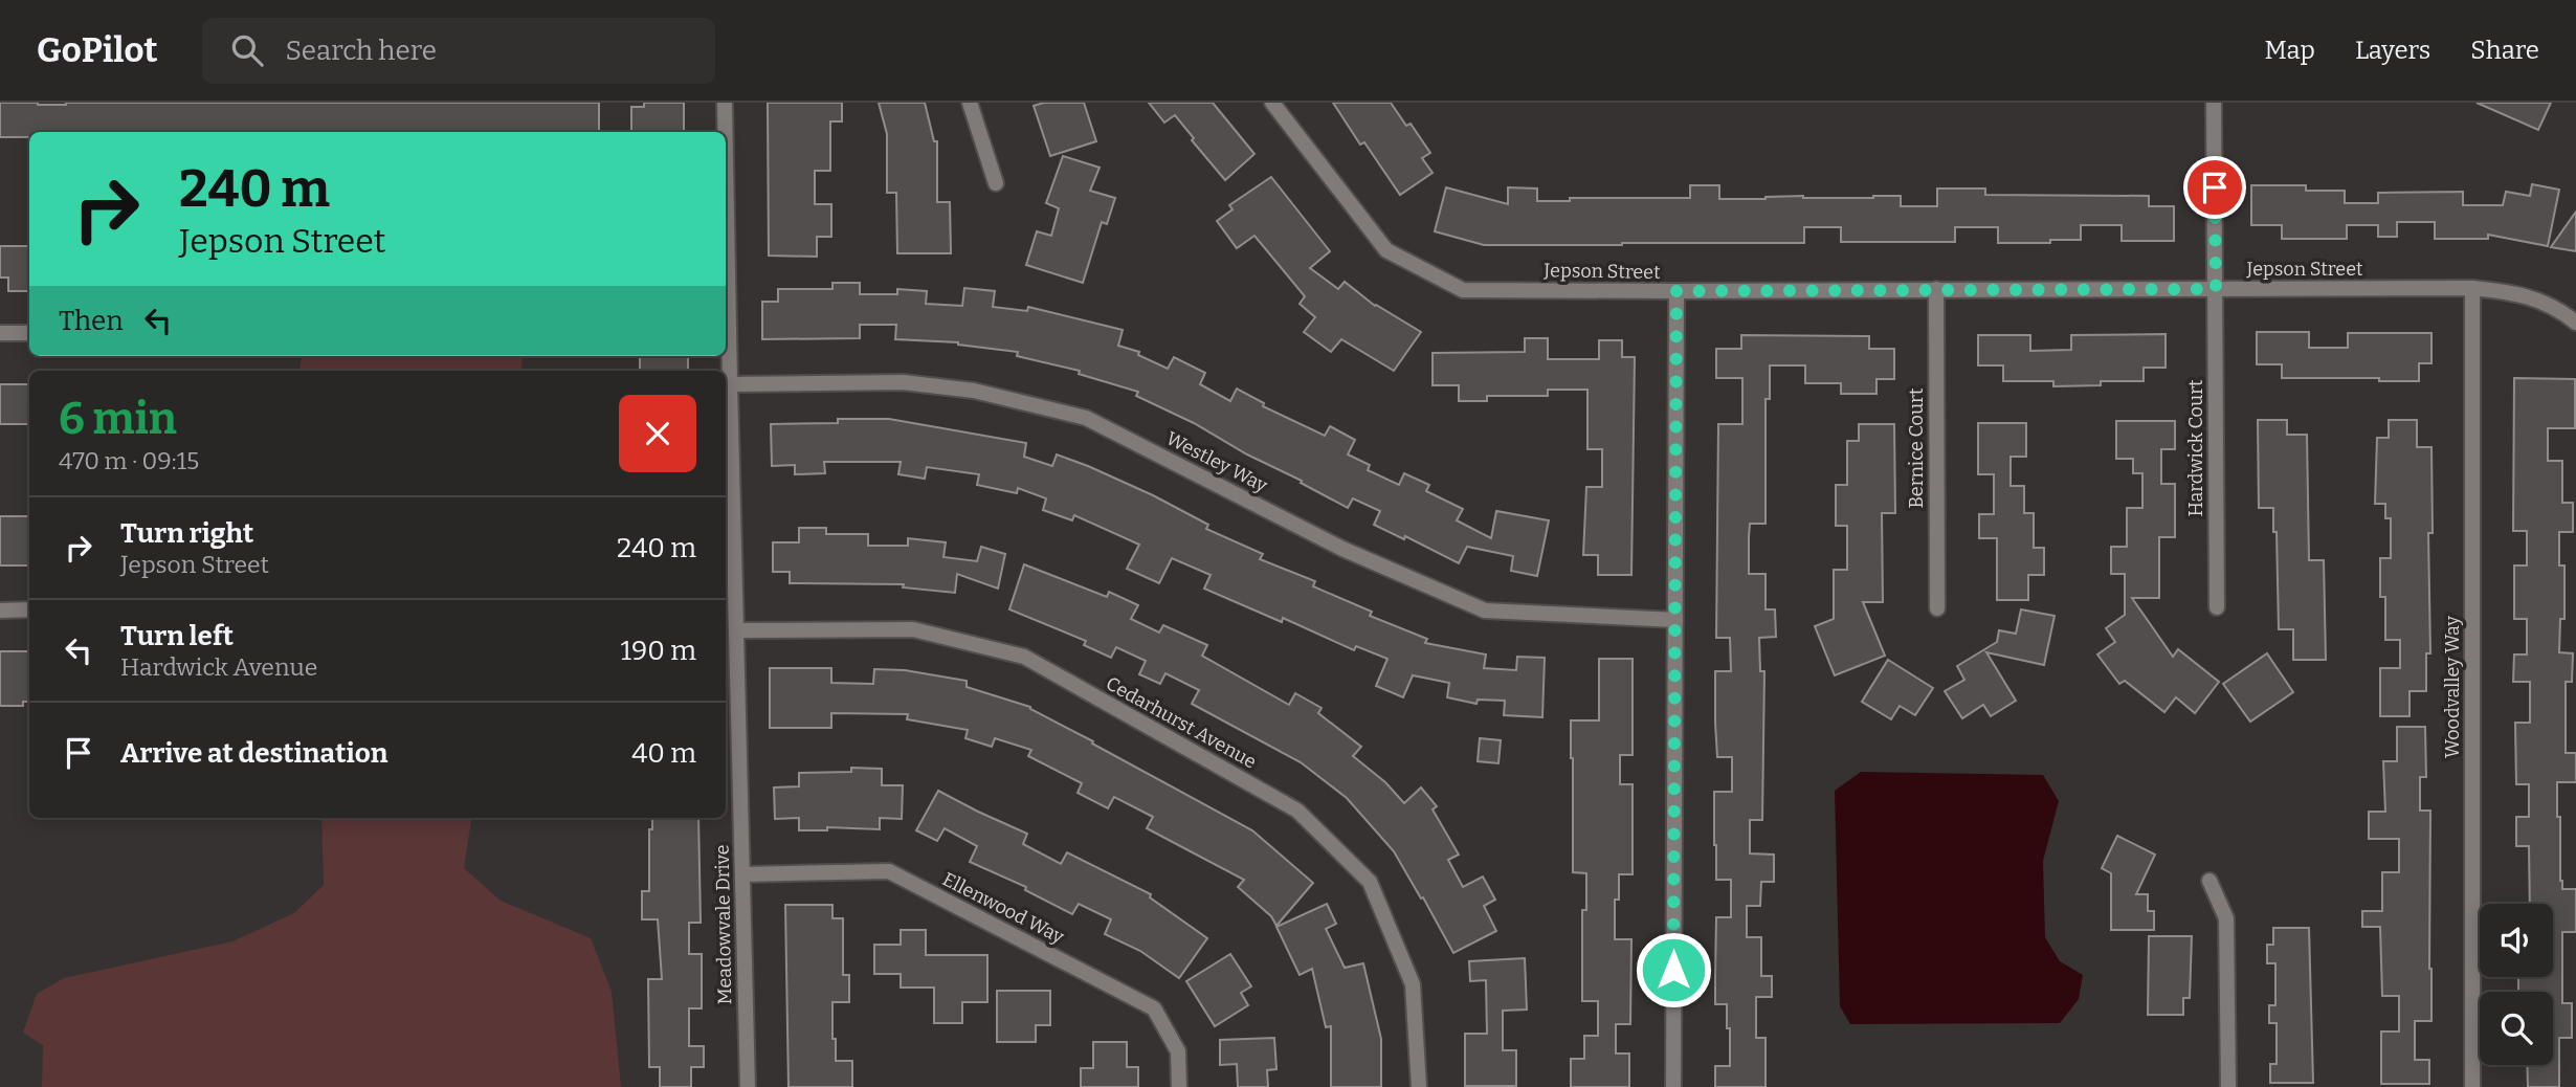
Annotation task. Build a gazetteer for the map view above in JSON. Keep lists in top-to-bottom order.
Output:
{
  "streets": {
    "street": [
      "Jepson Street",
      "Bernice Court",
      "Hardwick Court",
      "Westley Way",
      "Woodvalley Way",
      "Cedarhurst Avenue",
      "Ellenwood Way",
      "Meadowvale Drive"
    ]
  },
  "crossings": [
    ["Jepson Street", "Bernice Court"],
    ["Jepson Street", "Hardwick Court"],
    ["Jepson Street", "Woodvalley Way"],
    ["Westley Way", "Meadowvale Drive"],
    ["Cedarhurst Avenue", "Meadowvale Drive"],
    ["Ellenwood Way", "Meadowvale Drive"]
  ],
  "page": {
    "header": "GoPilot",
    "search": "Search here",
    "nav": ["Map", "Layers", "Share"],
    "turn": ["240 m", "Jepson Street"],
    "then": "Then",
    "heading": ["6 min", "470 m · 09:15"],
    "list": [
      {
        "name": "Turn right",
        "note": "Jepson Street",
        "value": "240 m"
      },
      {
        "name": "Turn left",
        "note": "Hardwick Avenue",
        "value": "190 m"
      },
      {
        "name": "Arrive at destination",
        "value": "40 m"
      }
    ]
  }
}
